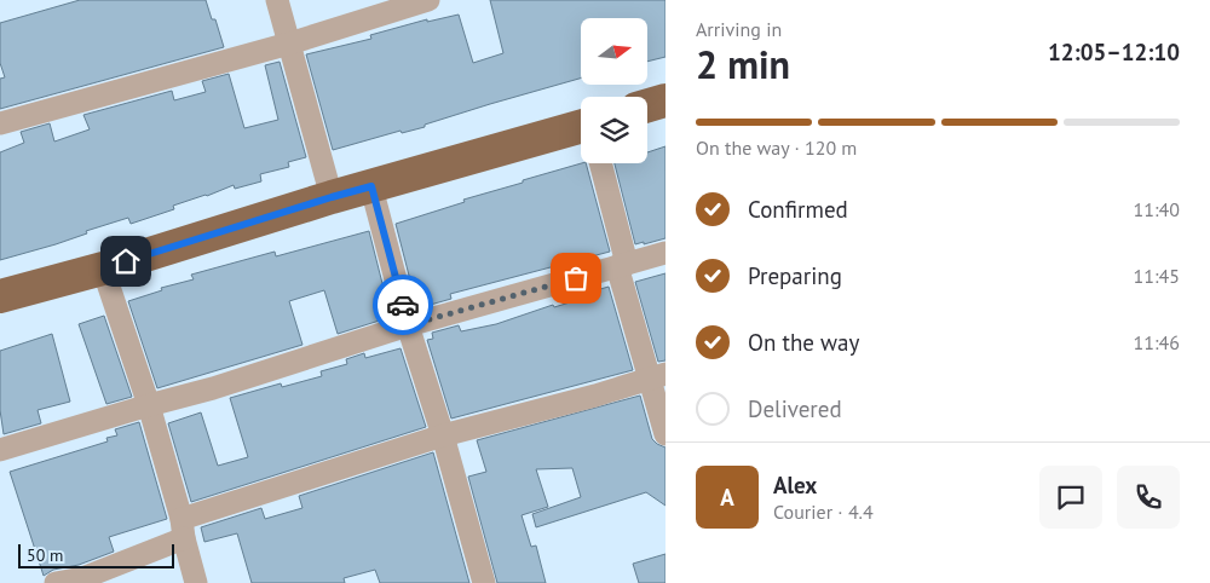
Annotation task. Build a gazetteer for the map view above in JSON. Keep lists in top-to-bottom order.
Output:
{
  "scale_bar": "50 m",
  "north": "right",
  "page": {
    "heading": ["2 min", "Arriving in", "12:05–12:10"],
    "panel": ["Alex", "Courier · 4.4"],
    "bar": "On the way · 120 m",
    "list": [
      ["Confirmed", "11:40"],
      ["Preparing", "11:45"],
      ["On the way", "11:46"],
      "Delivered"
    ],
    "round": "A",
    "scale": "50 m"
  }
}
